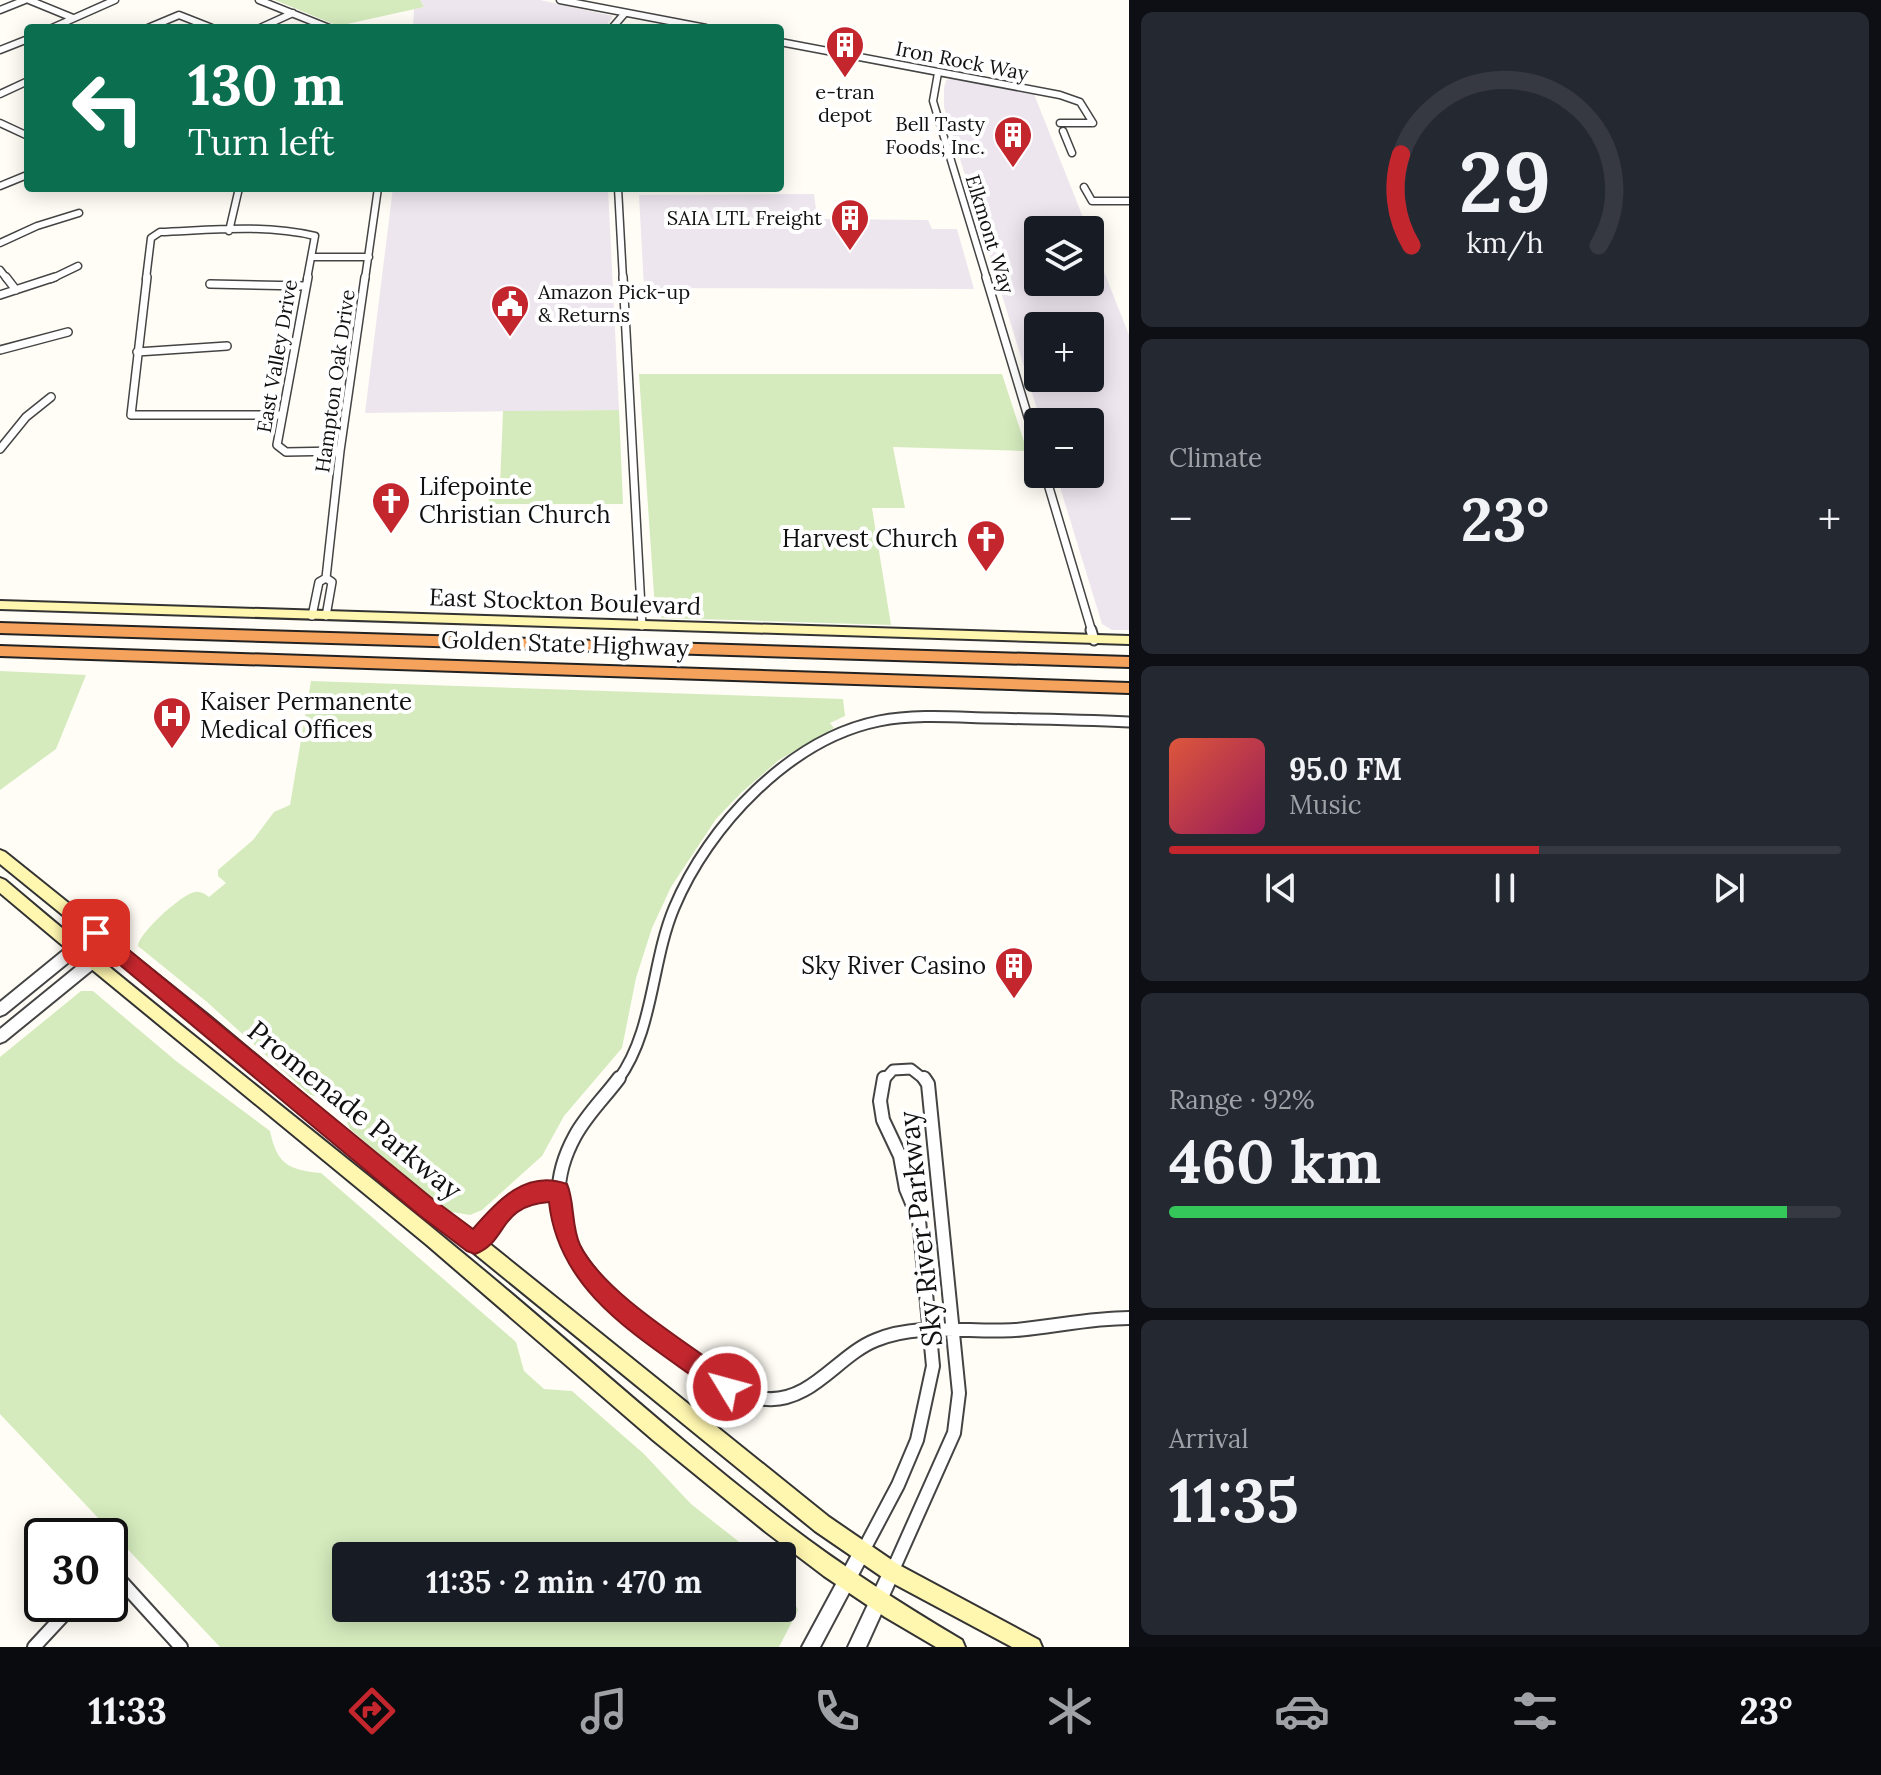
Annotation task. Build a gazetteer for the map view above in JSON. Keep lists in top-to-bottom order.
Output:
{
  "streets": {
    "highway": ["Golden State Highway"],
    "main road": ["East Stockton Boulevard", "Promenade Parkway"],
    "street": [
      "Iron Rock Way",
      "Elkmont Way",
      "East Valley Drive",
      "Hampton Oak Drive",
      "Sky River Parkway"
    ]
  },
  "crossings": [
    ["Iron Rock Way", "Elkmont Way"],
    ["East Valley Drive", "Hampton Oak Drive"],
    ["Hampton Oak Drive", "East Stockton Boulevard"],
    ["Promenade Parkway", "Sky River Parkway"]
  ],
  "places": {
    "building": [
      "e-tran depot",
      "Bell Tasty Foods, Inc.",
      "SAIA LTL Freight",
      "Sky River Casino"
    ],
    "public building": ["Amazon Pick-up & Returns"],
    "church": ["Lifepointe Christian Church", "Harvest Church"],
    "hospital": ["Kaiser Permanente Medical Offices"]
  },
  "page": {
    "turn": ["130 m", "Turn left"],
    "map_buttons": ["+", "−"],
    "tile": [
      "Climate",
      ["Range · 92%", "460 km"],
      ["Arrival", "11:35"]
    ],
    "heat": ["−", "23°", "+"],
    "song": ["95.0 FM", "Music"],
    "limit": "30",
    "trip": "11:35 · 2 min · 470 m",
    "tabs": ["11:33", "23°"],
    "gauge": ["29", "km/h"]
  }
}
